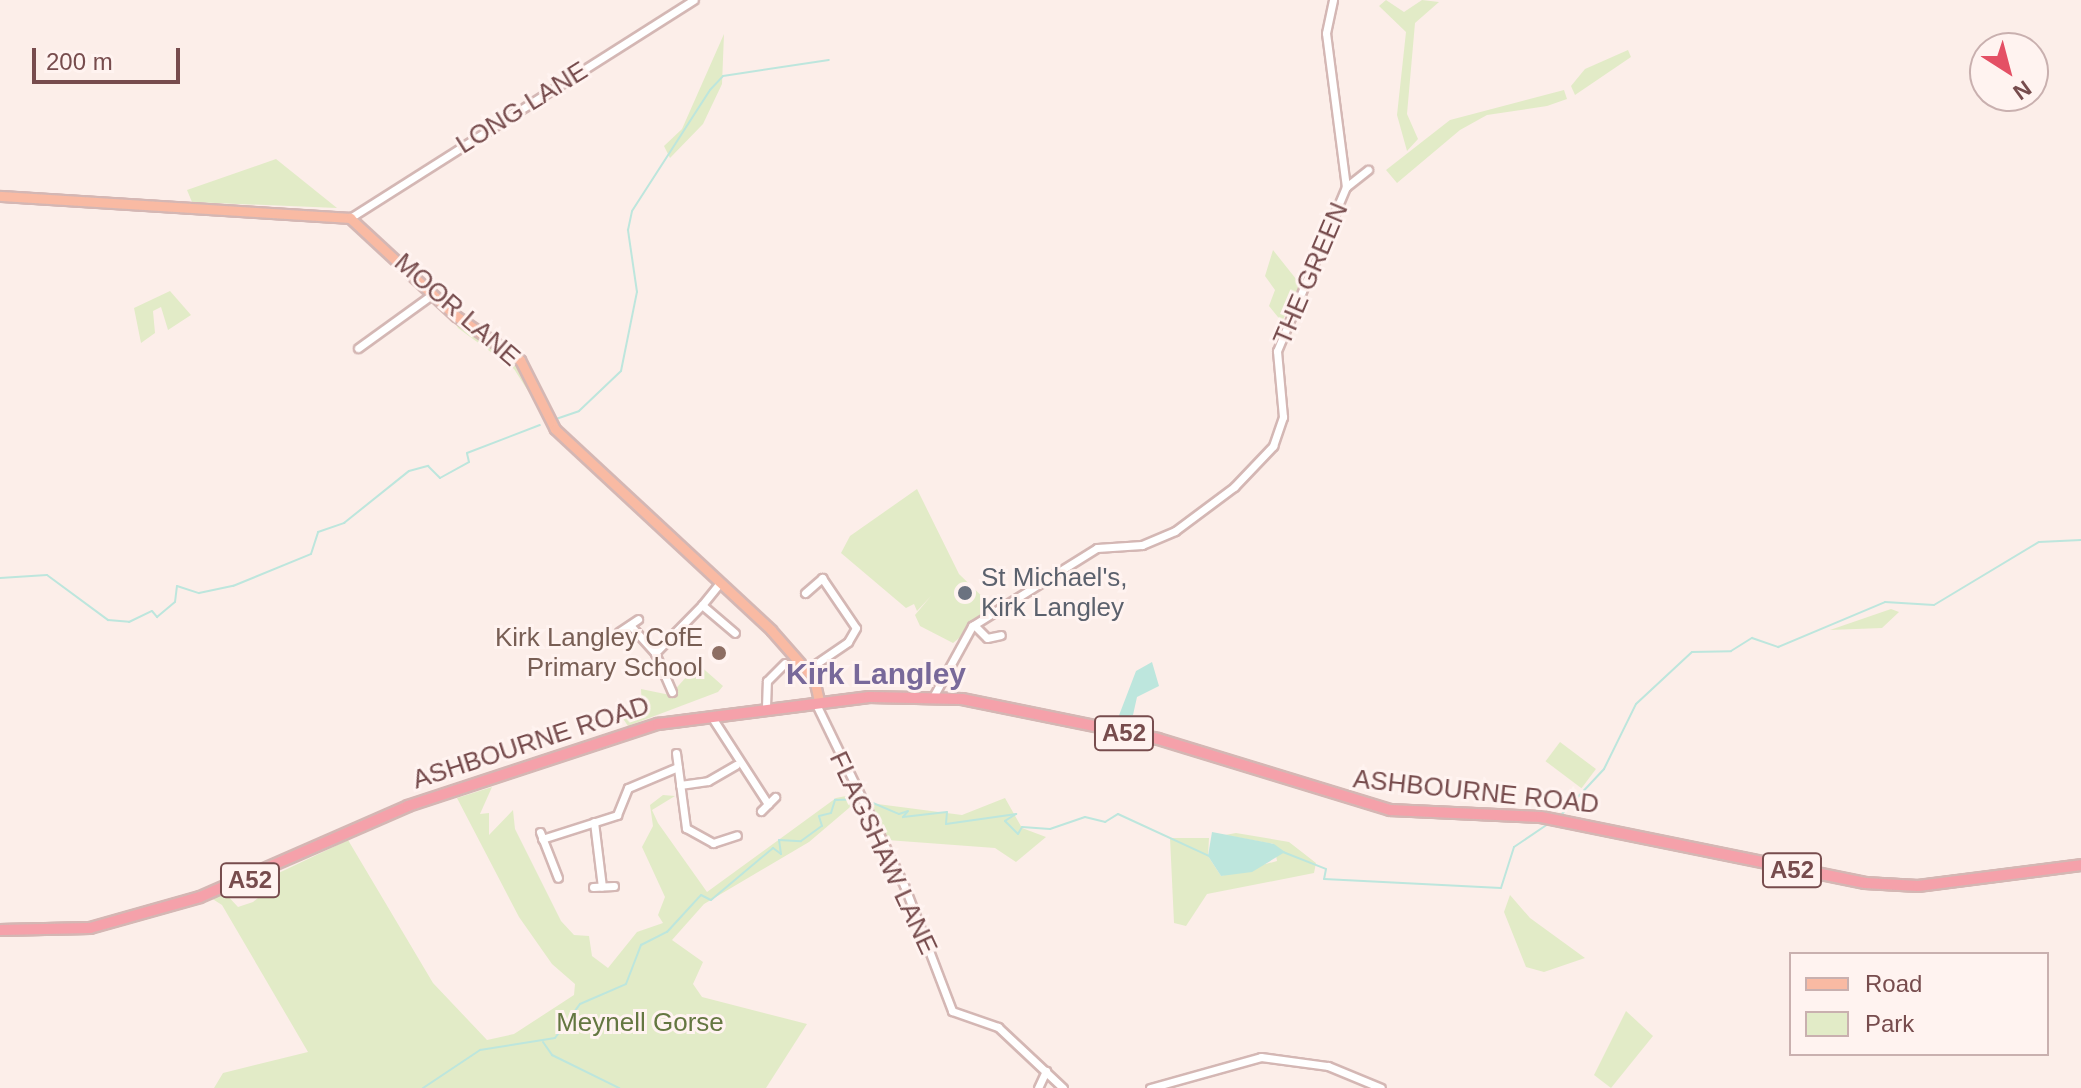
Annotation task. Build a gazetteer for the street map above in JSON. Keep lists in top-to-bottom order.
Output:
{
  "streets": {
    "highway": ["A52", "ASHBOURNE ROAD"],
    "main road": ["MOOR LANE"],
    "street": ["LONG LANE", "THE GREEN", "FLAGSHAW LANE"]
  },
  "crossings": [
    ["LONG LANE", "MOOR LANE"],
    ["MOOR LANE", "ASHBOURNE ROAD"],
    ["MOOR LANE", "FLAGSHAW LANE"],
    ["ASHBOURNE ROAD", "FLAGSHAW LANE"]
  ],
  "districts": ["Kirk Langley"],
  "parks": ["Meynell Gorse"],
  "places": ["St Michael's, Kirk Langley", "Kirk Langley CofE Primary School"],
  "legend": ["Road", "Park"],
  "scale_bar": "200 m",
  "north": "bottom right"
}
